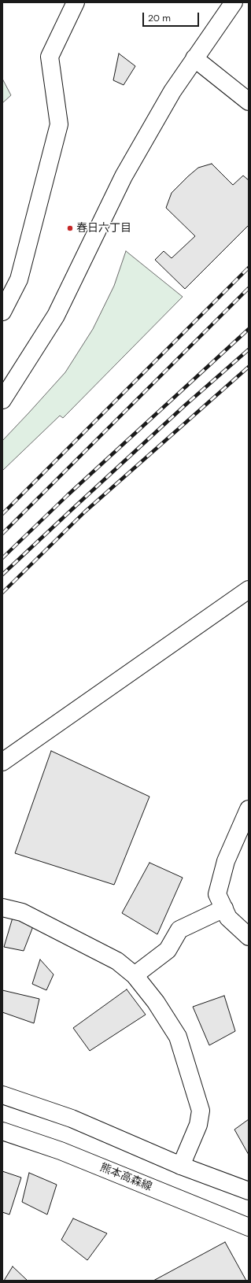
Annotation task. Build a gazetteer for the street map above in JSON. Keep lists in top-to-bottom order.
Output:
{
  "streets": {
    "street": ["熊本高森線"]
  },
  "places": ["春日六丁目"],
  "scale_bar": "20 m"
}
